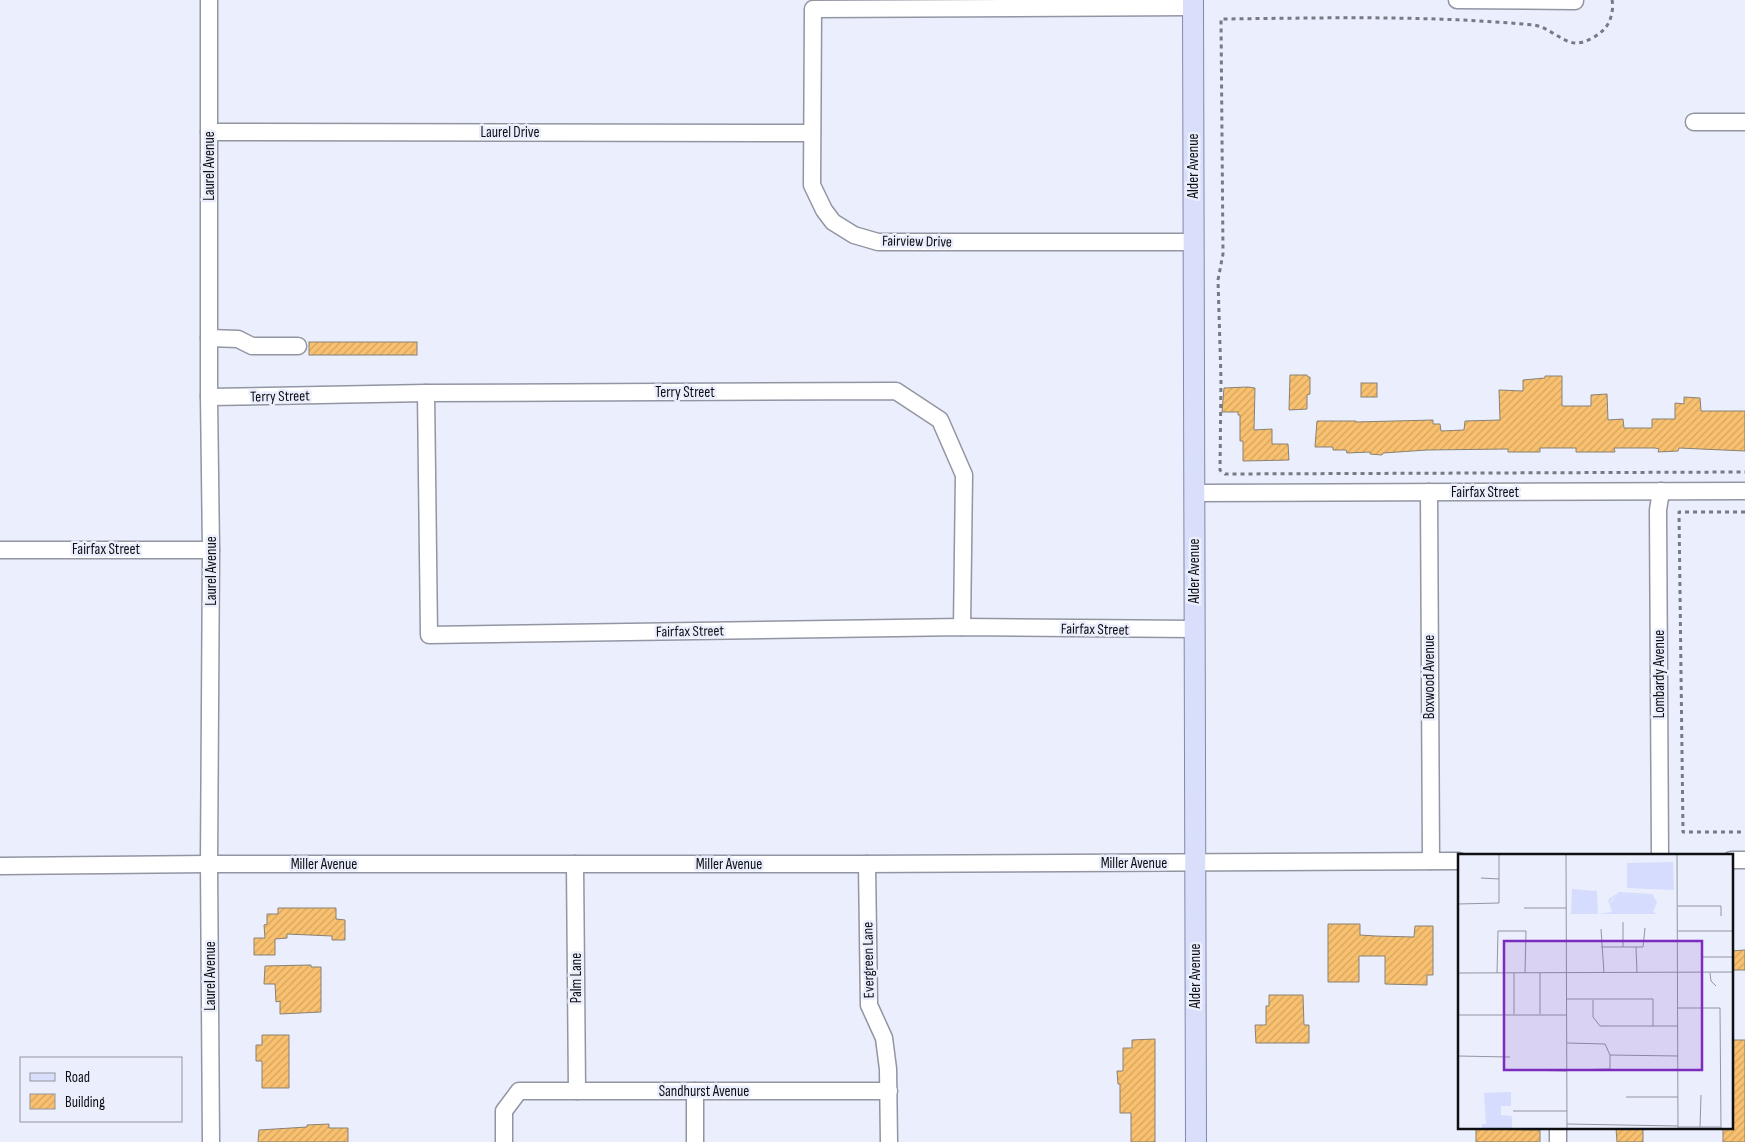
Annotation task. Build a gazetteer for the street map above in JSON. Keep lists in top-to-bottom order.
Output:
{
  "streets": {
    "main road": ["Alder Avenue"],
    "street": [
      "Laurel Drive",
      "Laurel Avenue",
      "Fairview Drive",
      "Terry Street",
      "Fairfax Street",
      "Lombardy Avenue",
      "Boxwood Avenue",
      "Miller Avenue",
      "Evergreen Lane",
      "Palm Lane",
      "Sandhurst Avenue"
    ]
  },
  "crossings": [
    ["Laurel Drive", "Laurel Avenue"],
    ["Laurel Drive", "Fairview Drive"],
    ["Laurel Avenue", "Terry Street"],
    ["Laurel Avenue", "Fairfax Street"],
    ["Laurel Avenue", "Miller Avenue"],
    ["Alder Avenue", "Fairview Drive"],
    ["Alder Avenue", "Fairfax Street"],
    ["Alder Avenue", "Miller Avenue"],
    ["Terry Street", "Fairfax Street"],
    ["Fairfax Street", "Lombardy Avenue"],
    ["Fairfax Street", "Boxwood Avenue"],
    ["Boxwood Avenue", "Miller Avenue"],
    ["Miller Avenue", "Evergreen Lane"],
    ["Miller Avenue", "Palm Lane"],
    ["Evergreen Lane", "Sandhurst Avenue"],
    ["Palm Lane", "Sandhurst Avenue"]
  ],
  "legend": ["Road", "Building"]
}
